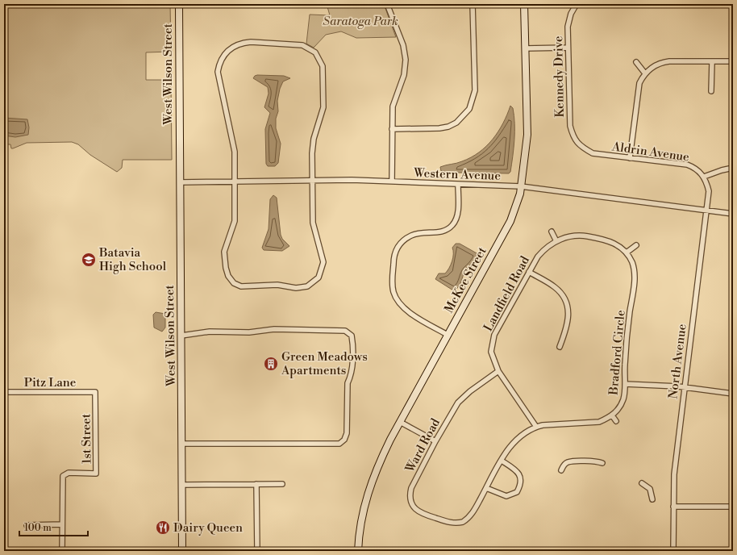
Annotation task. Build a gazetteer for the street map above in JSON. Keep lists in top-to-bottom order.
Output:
{
  "streets": {
    "street": [
      "West Wilson Street",
      "Kennedy Drive",
      "Aldrin Avenue",
      "Western Avenue",
      "McKee Street",
      "Landfield Road",
      "Bradford Circle",
      "North Avenue",
      "Pitz Lane",
      "1st Street",
      "Ward Road"
    ]
  },
  "crossings": [
    ["West Wilson Street", "Western Avenue"],
    ["Kennedy Drive", "Aldrin Avenue"],
    ["Aldrin Avenue", "North Avenue"],
    ["Western Avenue", "McKee Street"],
    ["Western Avenue", "North Avenue"],
    ["Landfield Road", "Bradford Circle"],
    ["Landfield Road", "Ward Road"],
    ["Pitz Lane", "1st Street"]
  ],
  "parks": ["Saratoga Park"],
  "places": {
    "school or university": ["Batavia High School"],
    "building": ["Green Meadows Apartments"],
    "restaurant": ["Dairy Queen"]
  },
  "scale_bar": "100 m"
}
